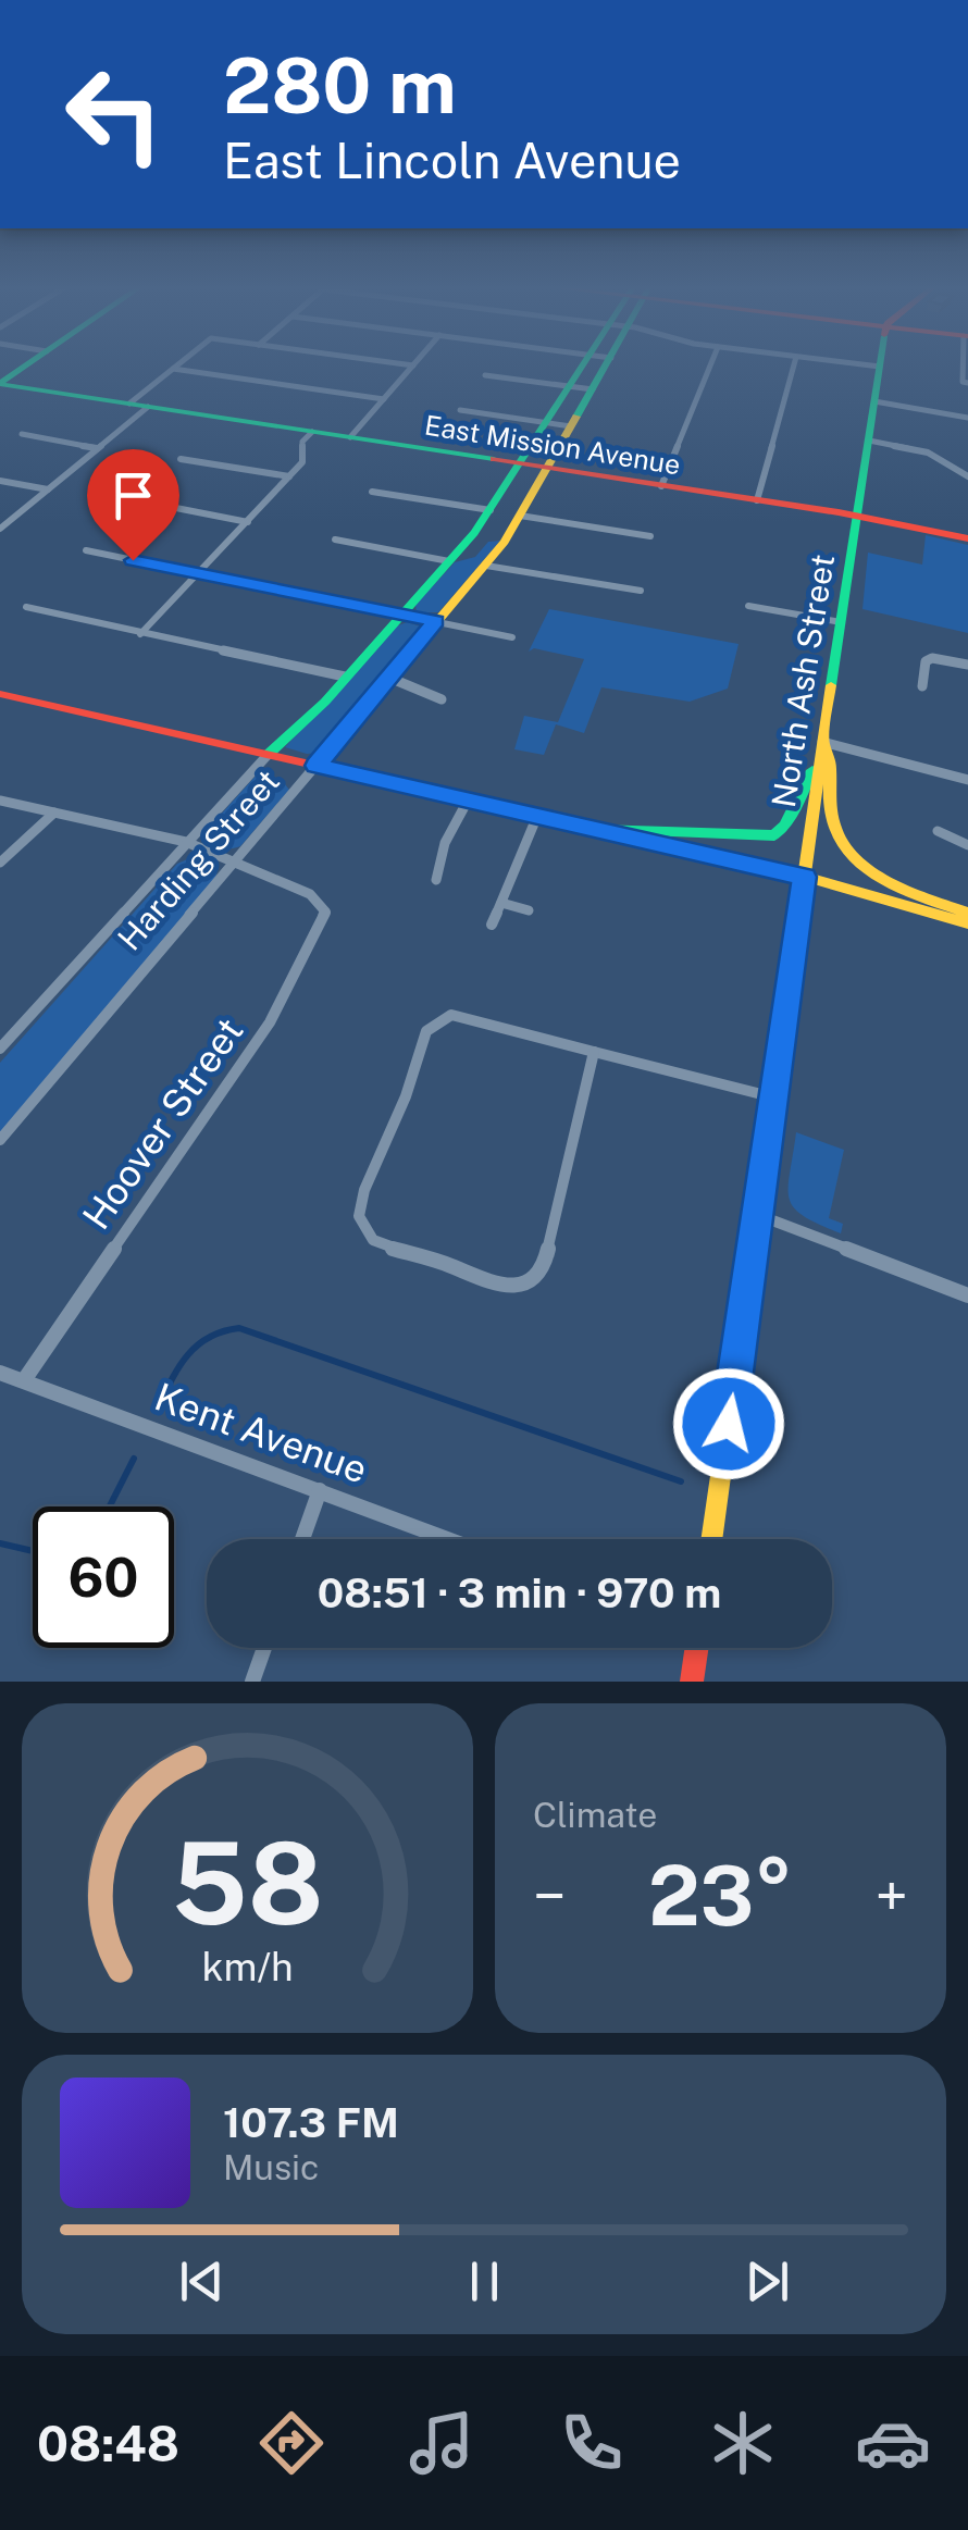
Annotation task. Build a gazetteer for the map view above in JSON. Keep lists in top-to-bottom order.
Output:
{
  "streets": {
    "main road": ["East Mission Avenue", "North Ash Street", "Harding Street"],
    "street": ["Hoover Street", "Kent Avenue"]
  },
  "crossings": [
    ["East Mission Avenue", "North Ash Street"],
    ["East Mission Avenue", "Harding Street"],
    ["Hoover Street", "Kent Avenue"]
  ],
  "page": {
    "turn": ["280 m", "East Lincoln Avenue"],
    "limit": "60",
    "trip": "08:51 · 3 min · 970 m",
    "tile": "Climate",
    "heat": ["−", "23°", "+"],
    "song": ["107.3 FM", "Music"],
    "tabs": "08:48",
    "gauge": ["58", "km/h"]
  }
}
